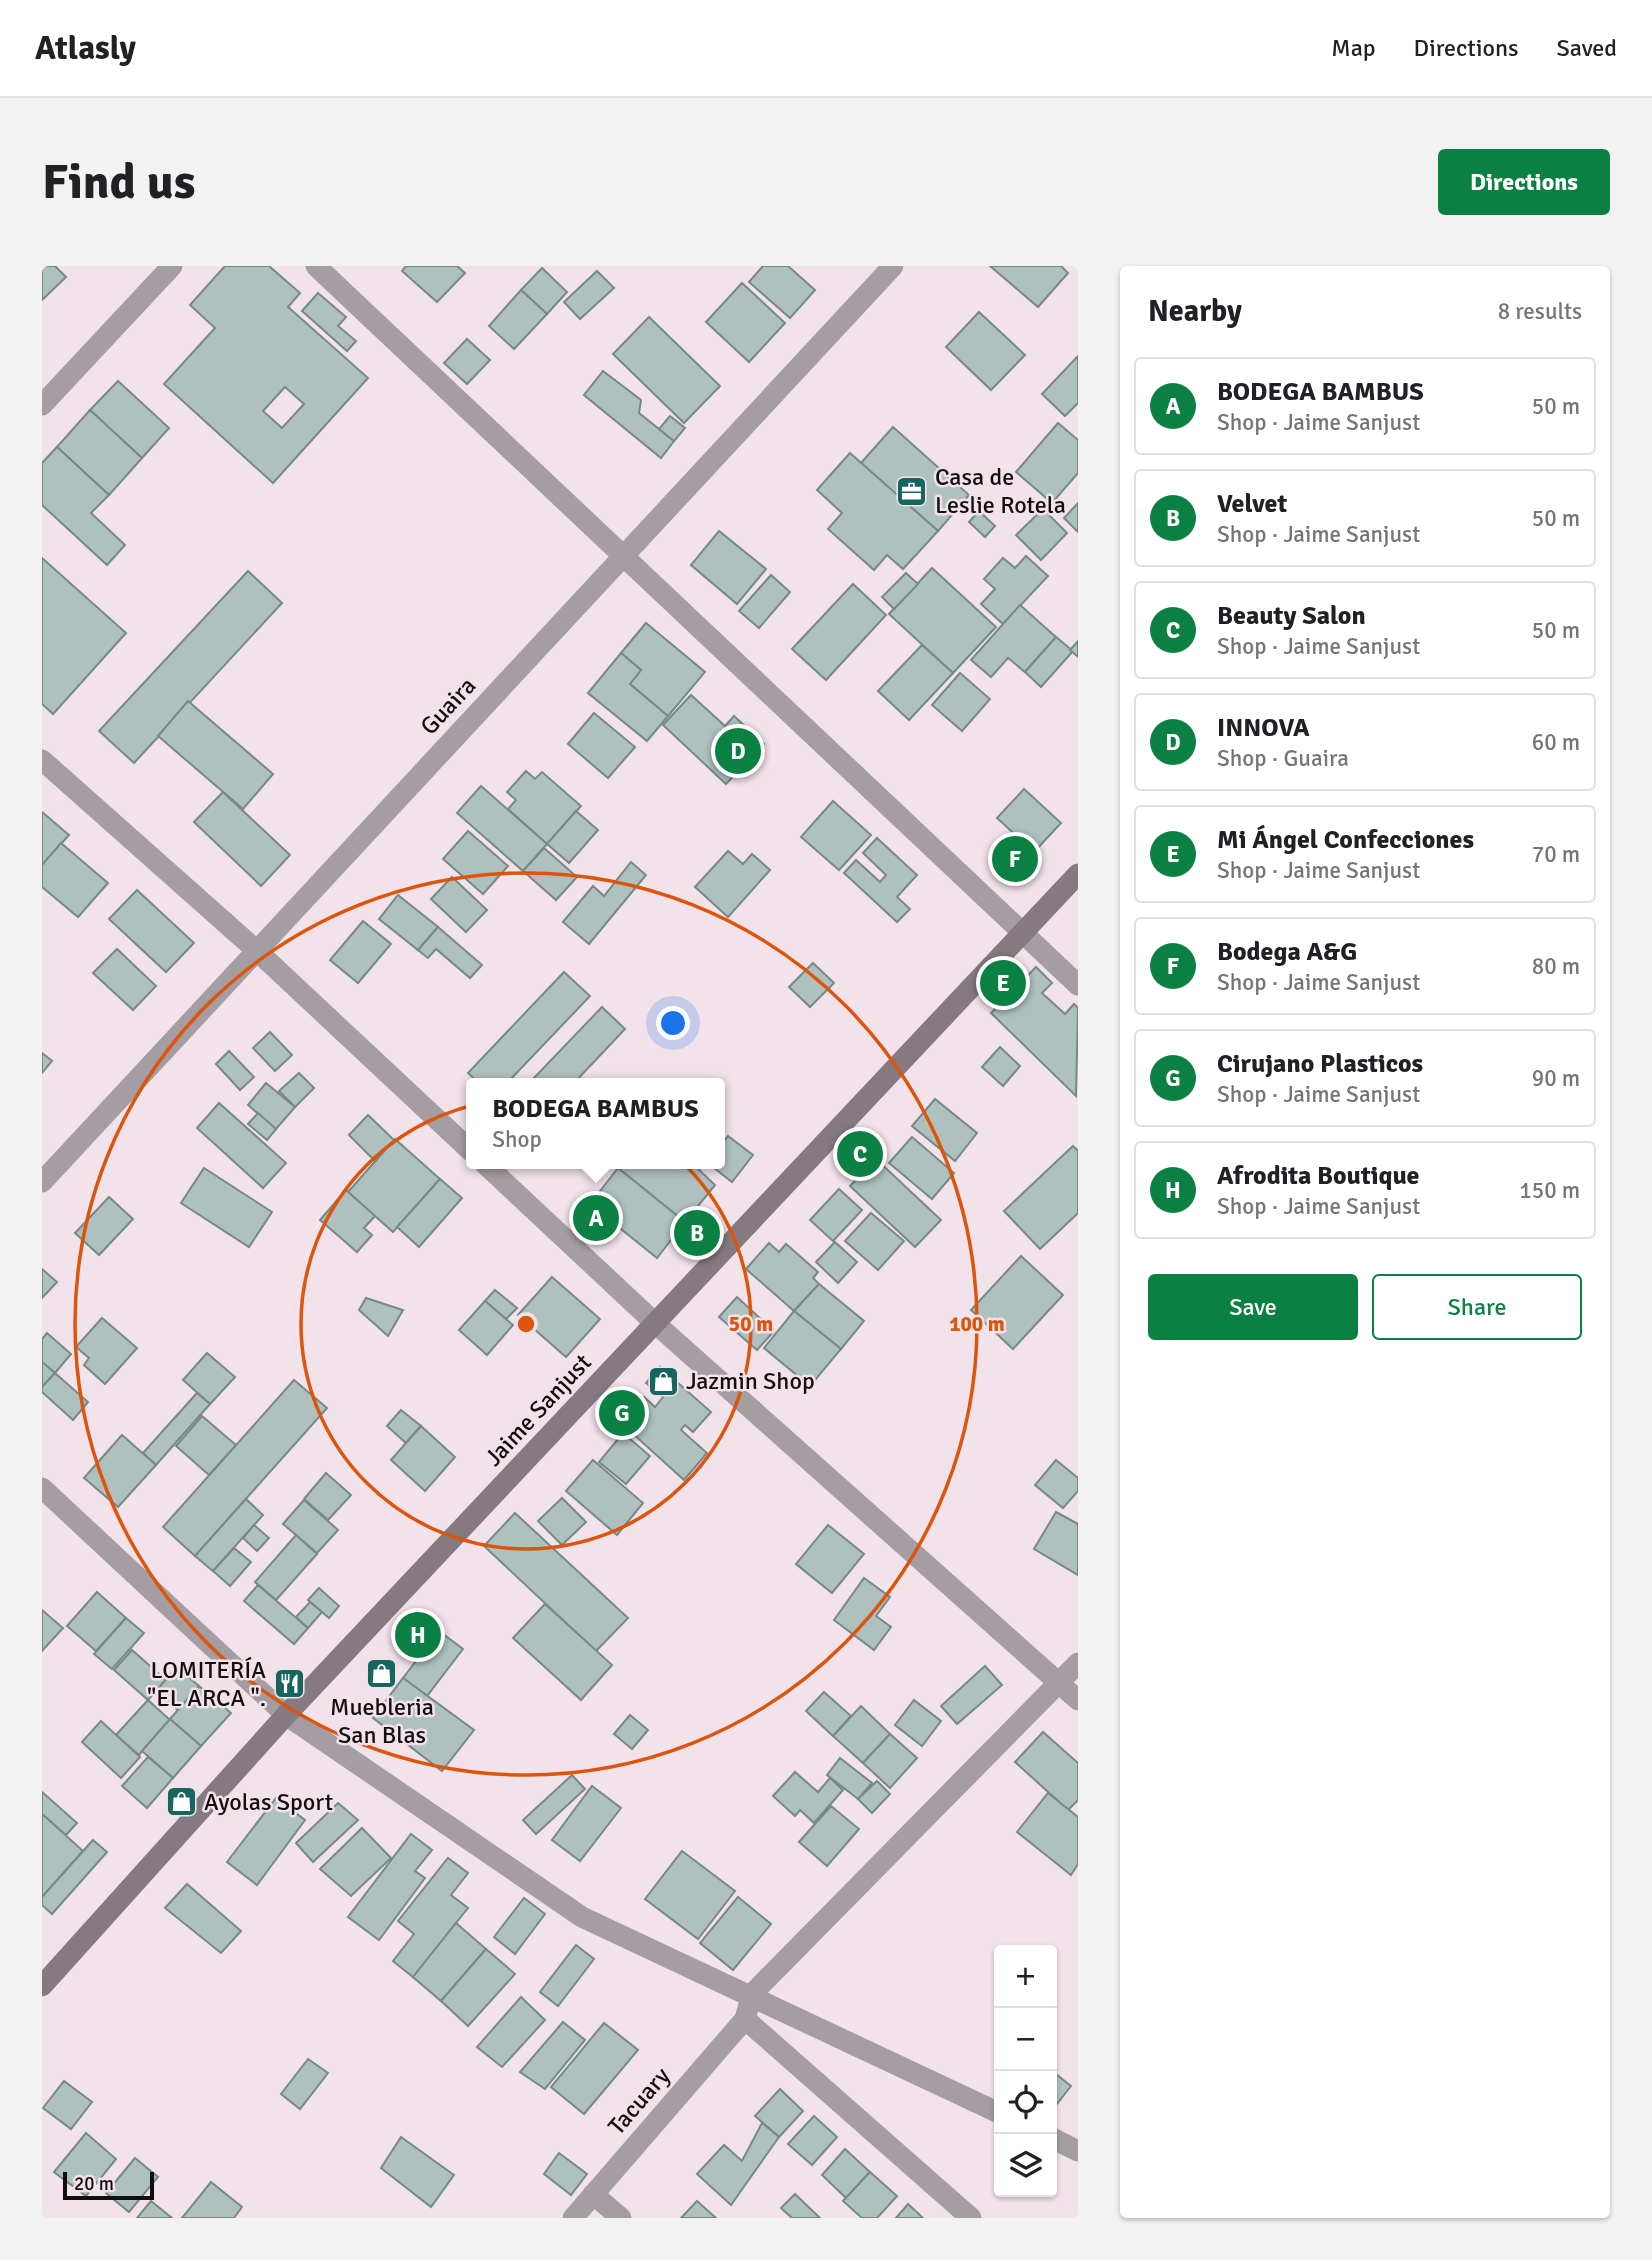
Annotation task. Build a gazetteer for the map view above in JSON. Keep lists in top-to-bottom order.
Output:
{
  "streets": {
    "main road": ["Jaime Sanjust"],
    "street": ["Guaira", "Tacuary"]
  },
  "places": {
    "office": ["Casa de Leslie Rotela"],
    "shop": ["Jazmin Shop", "Muebleria San Blas", "Ayolas Sport"],
    "restaurant": ["LOMITERÍA \"EL ARCA \"."]
  },
  "scale_bar": "20 m",
  "page": {
    "header": "Atlasly",
    "nav": ["Map", "Directions", "Saved"],
    "buttons": [
      "Directions",
      ["Save", "Share"]
    ],
    "title": "Find us",
    "heading": ["Nearby", "8 results"],
    "list": [
      {
        "mark": "A",
        "name": "BODEGA BAMBUS",
        "note": "Shop · Jaime Sanjust",
        "value": "50 m"
      },
      {
        "mark": "B",
        "name": "Velvet",
        "note": "Shop · Jaime Sanjust",
        "value": "50 m"
      },
      {
        "mark": "C",
        "name": "Beauty Salon",
        "note": "Shop · Jaime Sanjust",
        "value": "50 m"
      },
      {
        "mark": "D",
        "name": "INNOVA",
        "note": "Shop · Guaira",
        "value": "60 m"
      },
      {
        "mark": "E",
        "name": "Mi Ángel Confecciones",
        "note": "Shop · Jaime Sanjust",
        "value": "70 m"
      },
      {
        "mark": "F",
        "name": "Bodega A&G",
        "note": "Shop · Jaime Sanjust",
        "value": "80 m"
      },
      {
        "mark": "G",
        "name": "Cirujano Plasticos",
        "note": "Shop · Jaime Sanjust",
        "value": "90 m"
      },
      {
        "mark": "H",
        "name": "Afrodita Boutique",
        "note": "Shop · Jaime Sanjust",
        "value": "150 m"
      }
    ],
    "pins": [
      "D",
      "F",
      "E",
      "C",
      "A",
      "B",
      "G",
      "H"
    ],
    "popup": ["BODEGA BAMBUS", "Shop"],
    "map_buttons": ["+", "−"],
    "scale": "20 m"
  },
  "rings": ["50 m", "100 m"]
}
